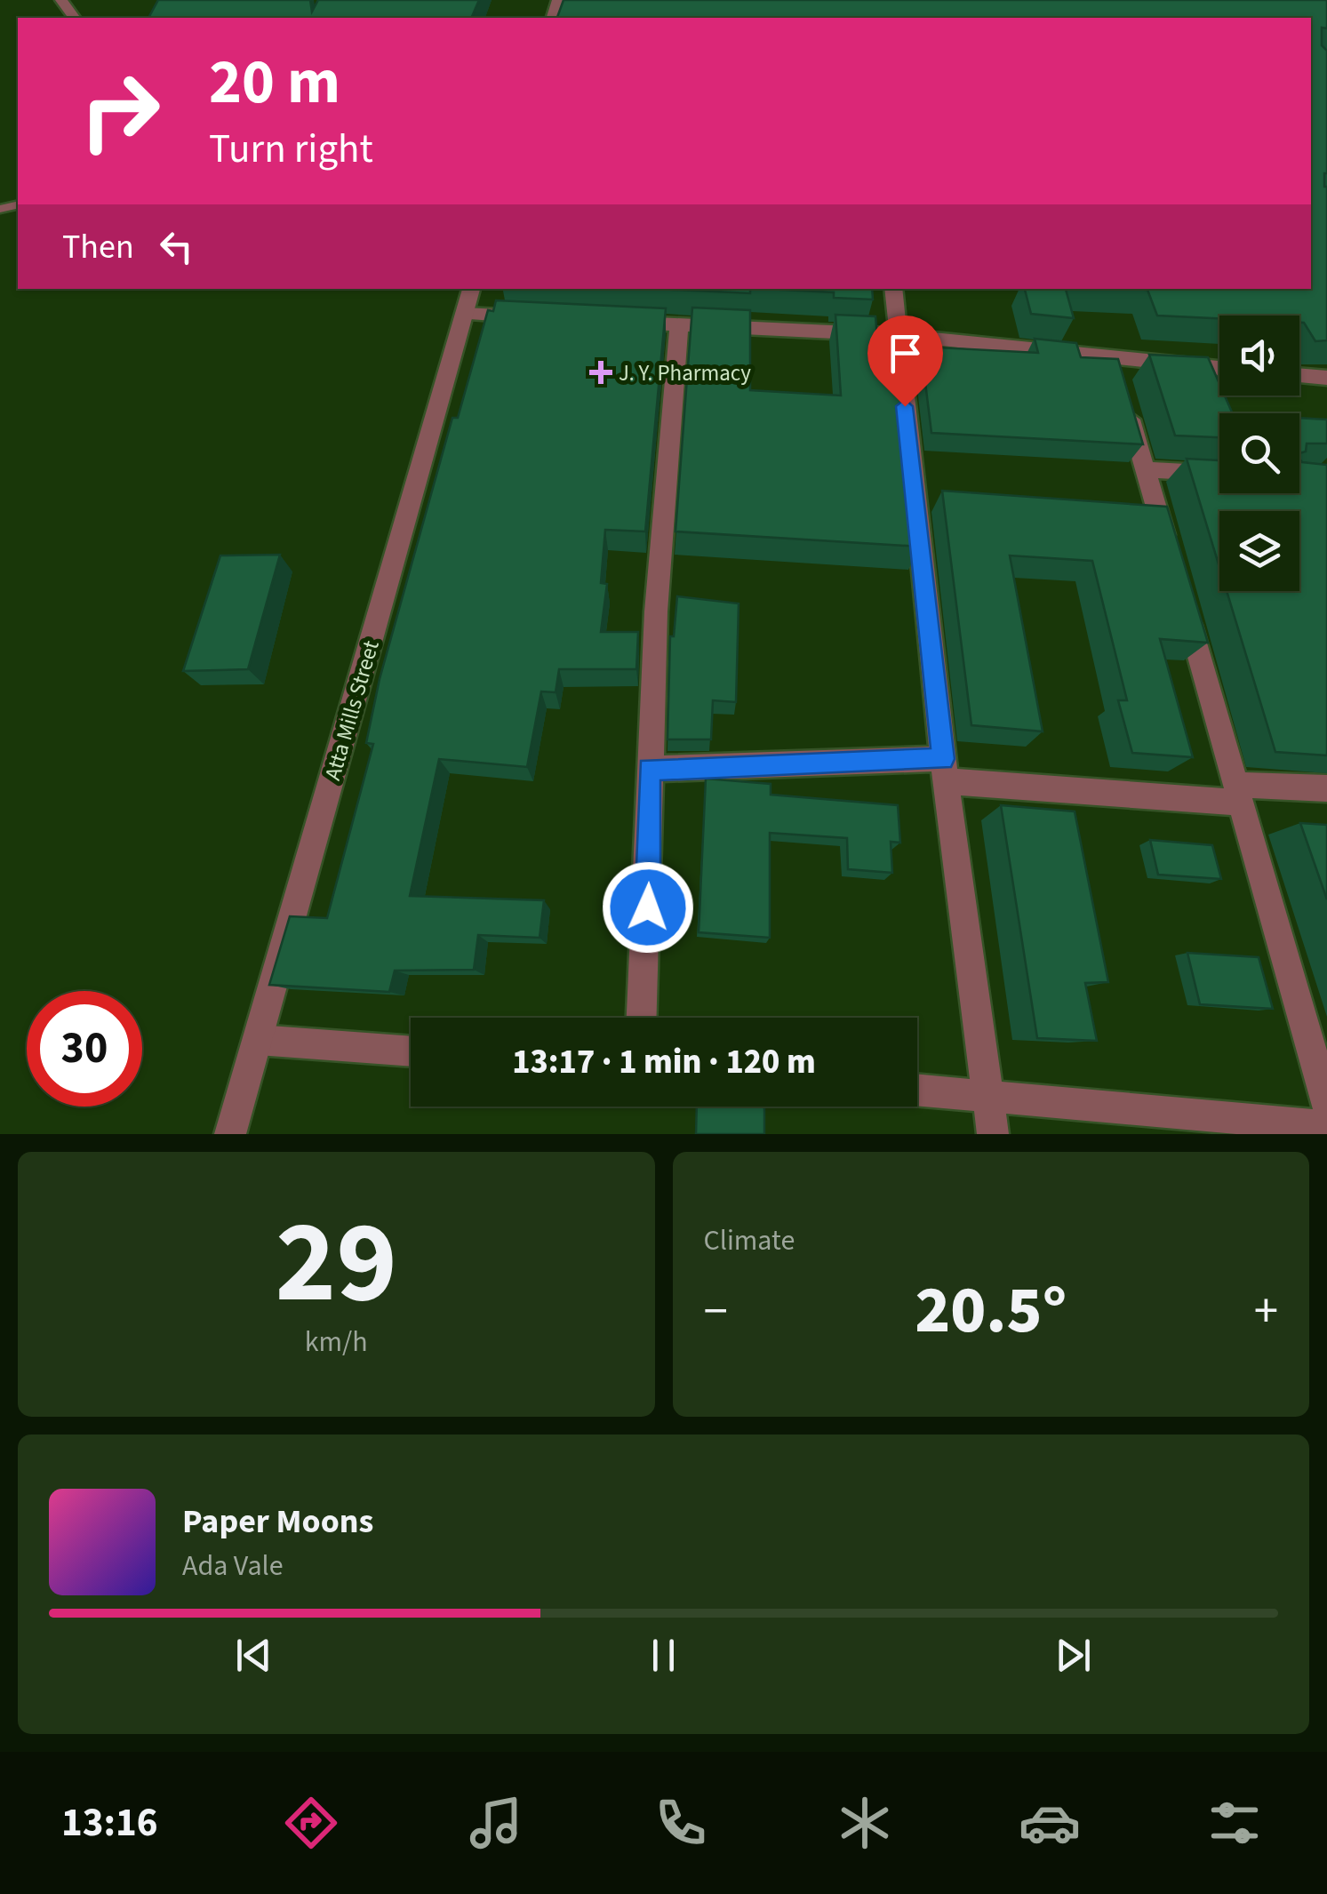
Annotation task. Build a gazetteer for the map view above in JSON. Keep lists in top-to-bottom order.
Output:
{
  "streets": {
    "street": ["Atta Mills Street"]
  },
  "places": {
    "health": ["J. Y. Pharmacy"]
  },
  "page": {
    "turn": ["20 m", "Turn right"],
    "then": "Then",
    "limit": "30",
    "trip": "13:17 · 1 min · 120 m",
    "tile": [
      ["29", "km/h"],
      "Climate"
    ],
    "heat": ["−", "20.5°", "+"],
    "song": ["Paper Moons", "Ada Vale"],
    "tabs": "13:16"
  }
}
